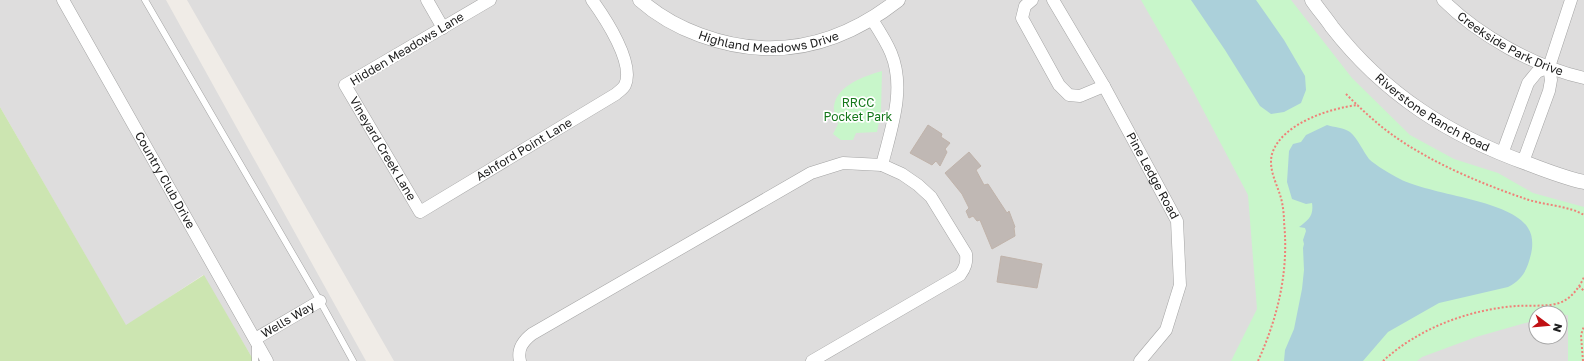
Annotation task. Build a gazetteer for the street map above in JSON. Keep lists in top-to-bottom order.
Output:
{
  "streets": {
    "street": [
      "Highland Meadows Drive",
      "Creekside Park Drive",
      "Hidden Meadows Lane",
      "Riverstone Ranch Road",
      "Vineyard Creek Lane",
      "Ashford Point Lane",
      "Pine Ledge Road",
      "Country Club Drive",
      "Wells Way"
    ]
  },
  "crossings": [
    ["Hidden Meadows Lane", "Vineyard Creek Lane"],
    ["Vineyard Creek Lane", "Ashford Point Lane"],
    ["Country Club Drive", "Wells Way"]
  ],
  "parks": ["RRCC Pocket Park"],
  "north": "right"
}
